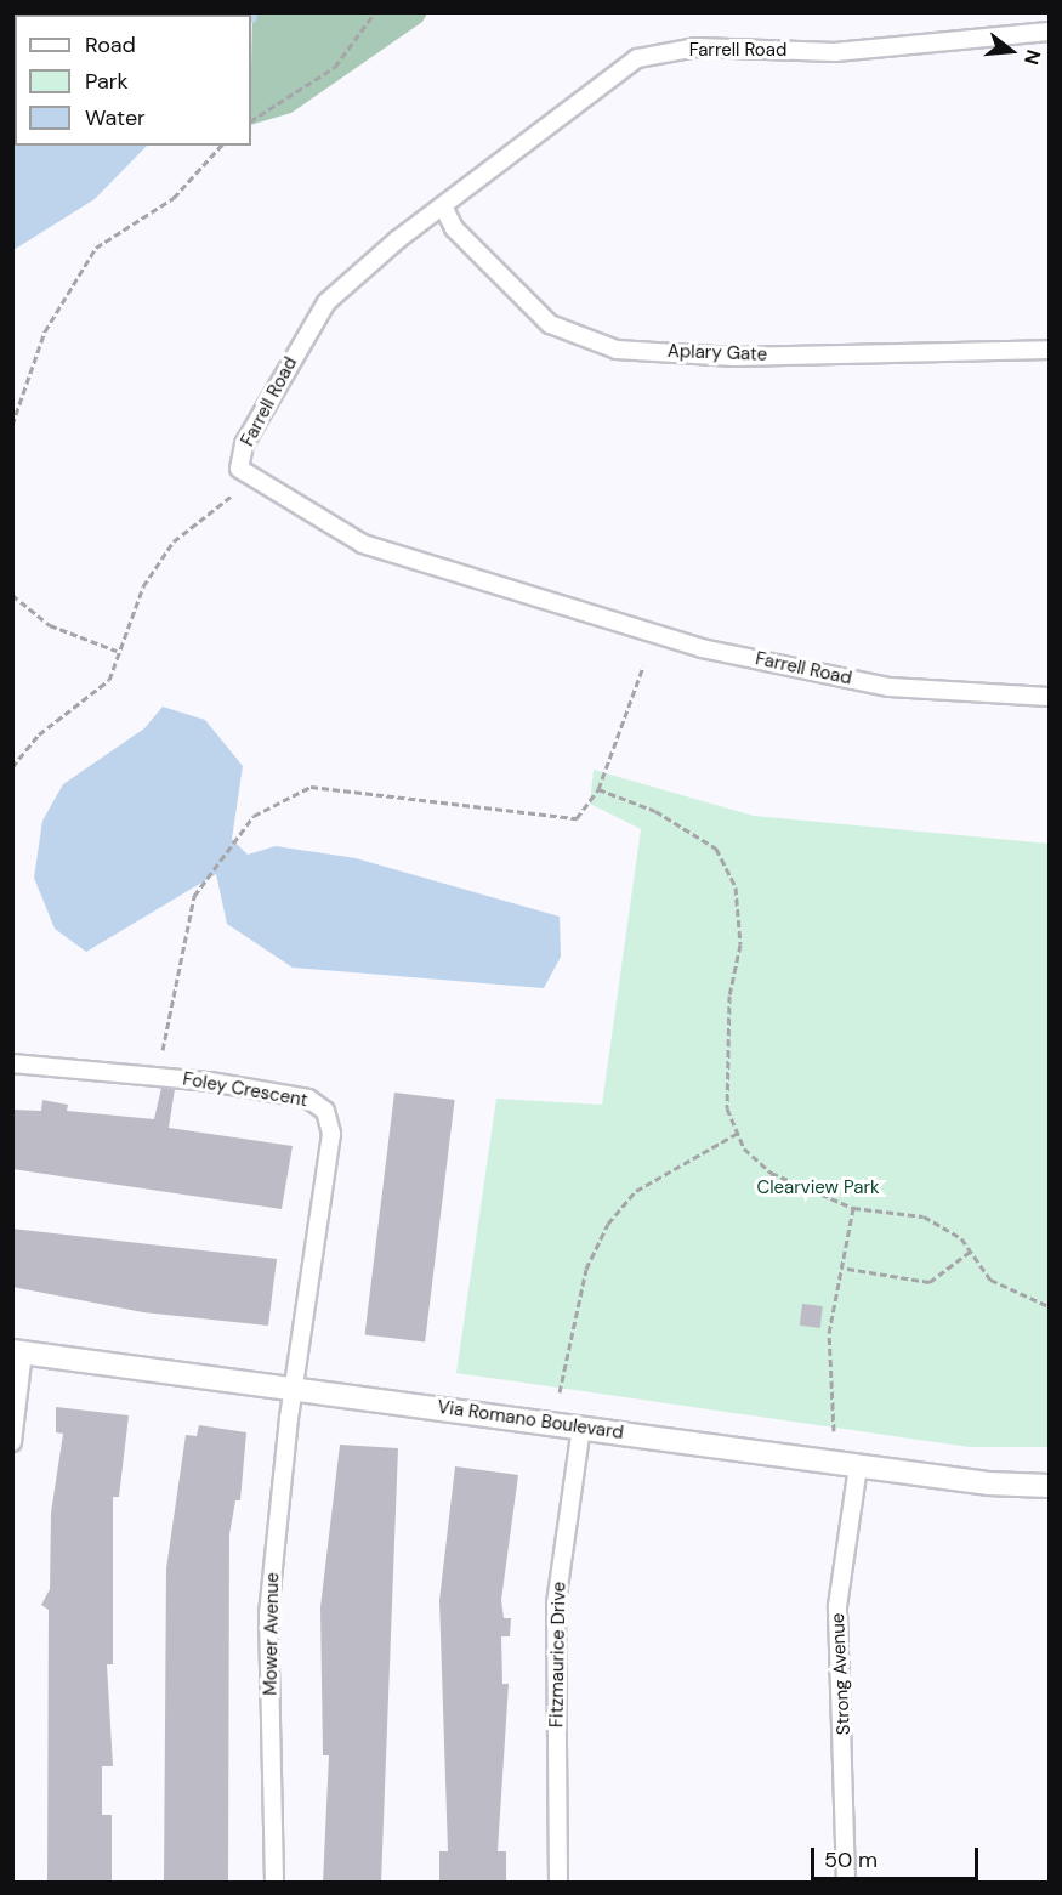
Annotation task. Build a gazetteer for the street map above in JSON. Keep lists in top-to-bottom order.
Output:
{
  "streets": {
    "street": [
      "Farrell Road",
      "Aplary Gate",
      "Foley Crescent",
      "Via Romano Boulevard",
      "Mower Avenue",
      "Fitzmaurice Drive",
      "Strong Avenue"
    ]
  },
  "crossings": [
    ["Farrell Road", "Aplary Gate"],
    ["Foley Crescent", "Via Romano Boulevard"],
    ["Foley Crescent", "Mower Avenue"],
    ["Via Romano Boulevard", "Mower Avenue"],
    ["Via Romano Boulevard", "Fitzmaurice Drive"],
    ["Via Romano Boulevard", "Strong Avenue"]
  ],
  "parks": ["Clearview Park"],
  "legend": ["Road", "Park", "Water"],
  "scale_bar": "50 m",
  "north": "right"
}
